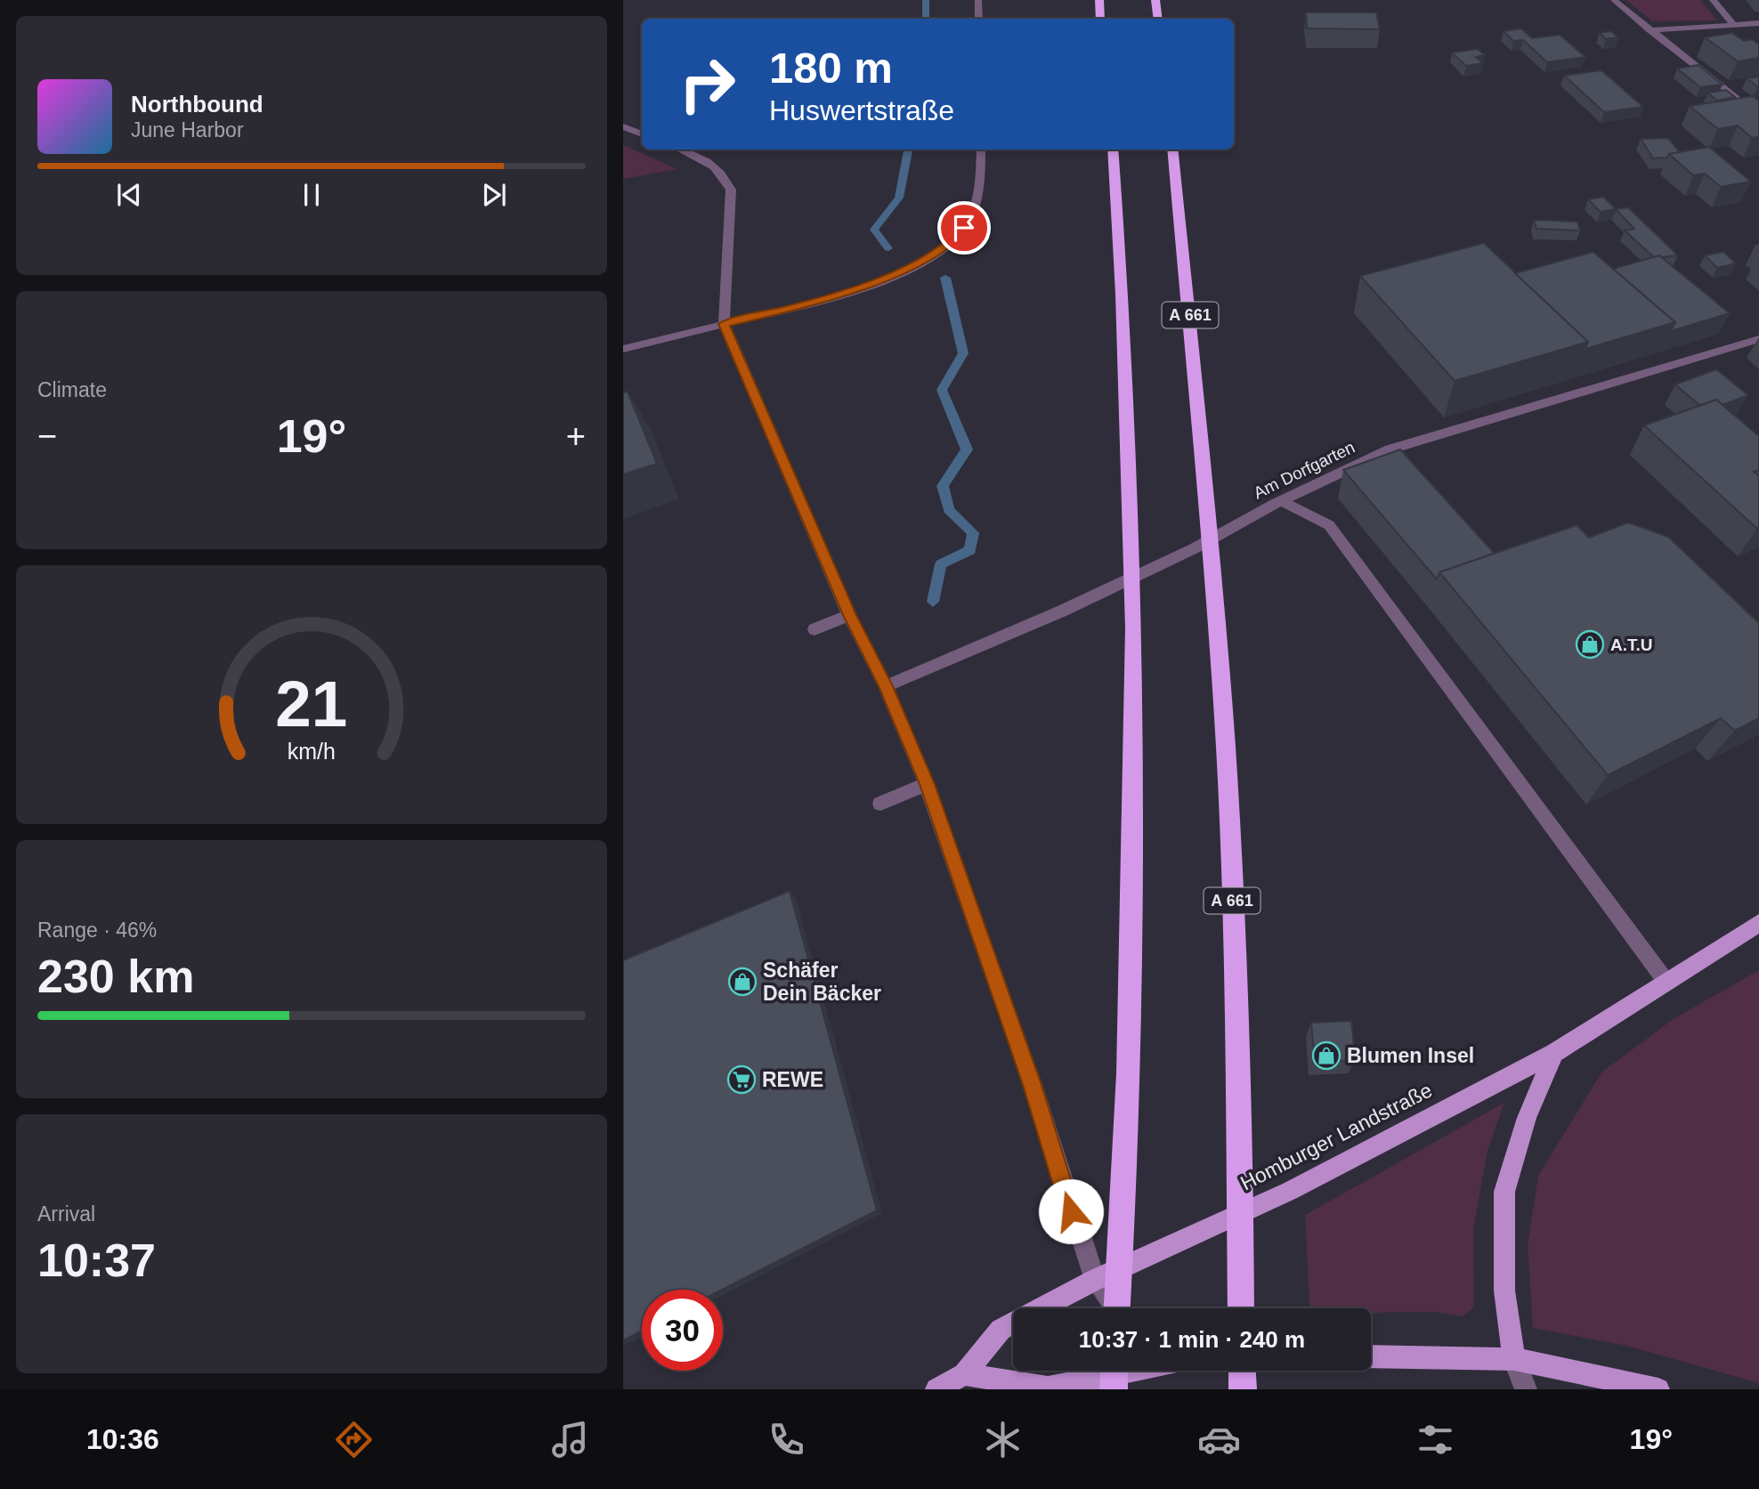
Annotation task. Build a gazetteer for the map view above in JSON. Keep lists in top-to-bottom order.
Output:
{
  "streets": {
    "highway": ["A 661"],
    "main road": ["Homburger Landstraße"],
    "street": ["Am Dorfgarten"]
  },
  "places": {
    "shop": ["A.T.U", "Schäfer Dein Bäcker", "Blumen Insel"],
    "supermarket": ["REWE"]
  },
  "page": {
    "turn": ["180 m", "Huswertstraße"],
    "song": ["Northbound", "June Harbor"],
    "tile": [
      "Climate",
      ["Range · 46%", "230 km"],
      ["Arrival", "10:37"]
    ],
    "heat": ["−", "19°", "+"],
    "limit": "30",
    "trip": "10:37 · 1 min · 240 m",
    "tabs": ["10:36", "19°"],
    "gauge": ["21", "km/h"]
  }
}
